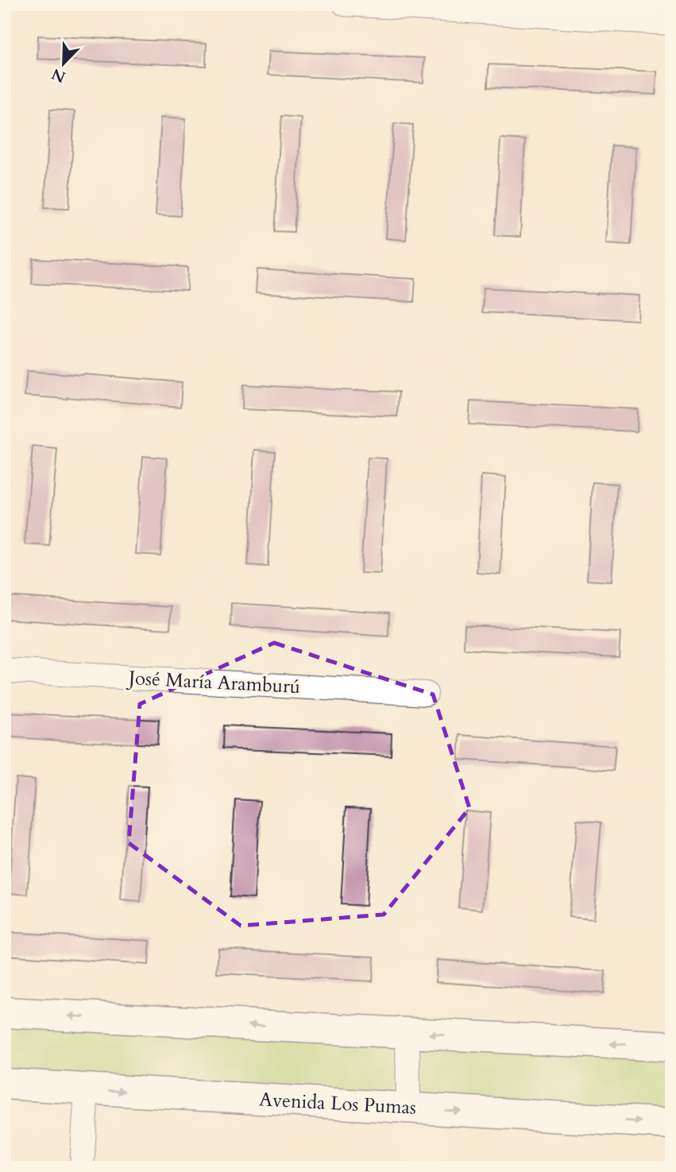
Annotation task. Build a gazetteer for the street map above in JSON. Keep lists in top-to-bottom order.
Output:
{
  "streets": {
    "main road": ["Avenida Los Pumas"],
    "street": ["José María Aramburú"]
  },
  "north": "bottom left"
}
